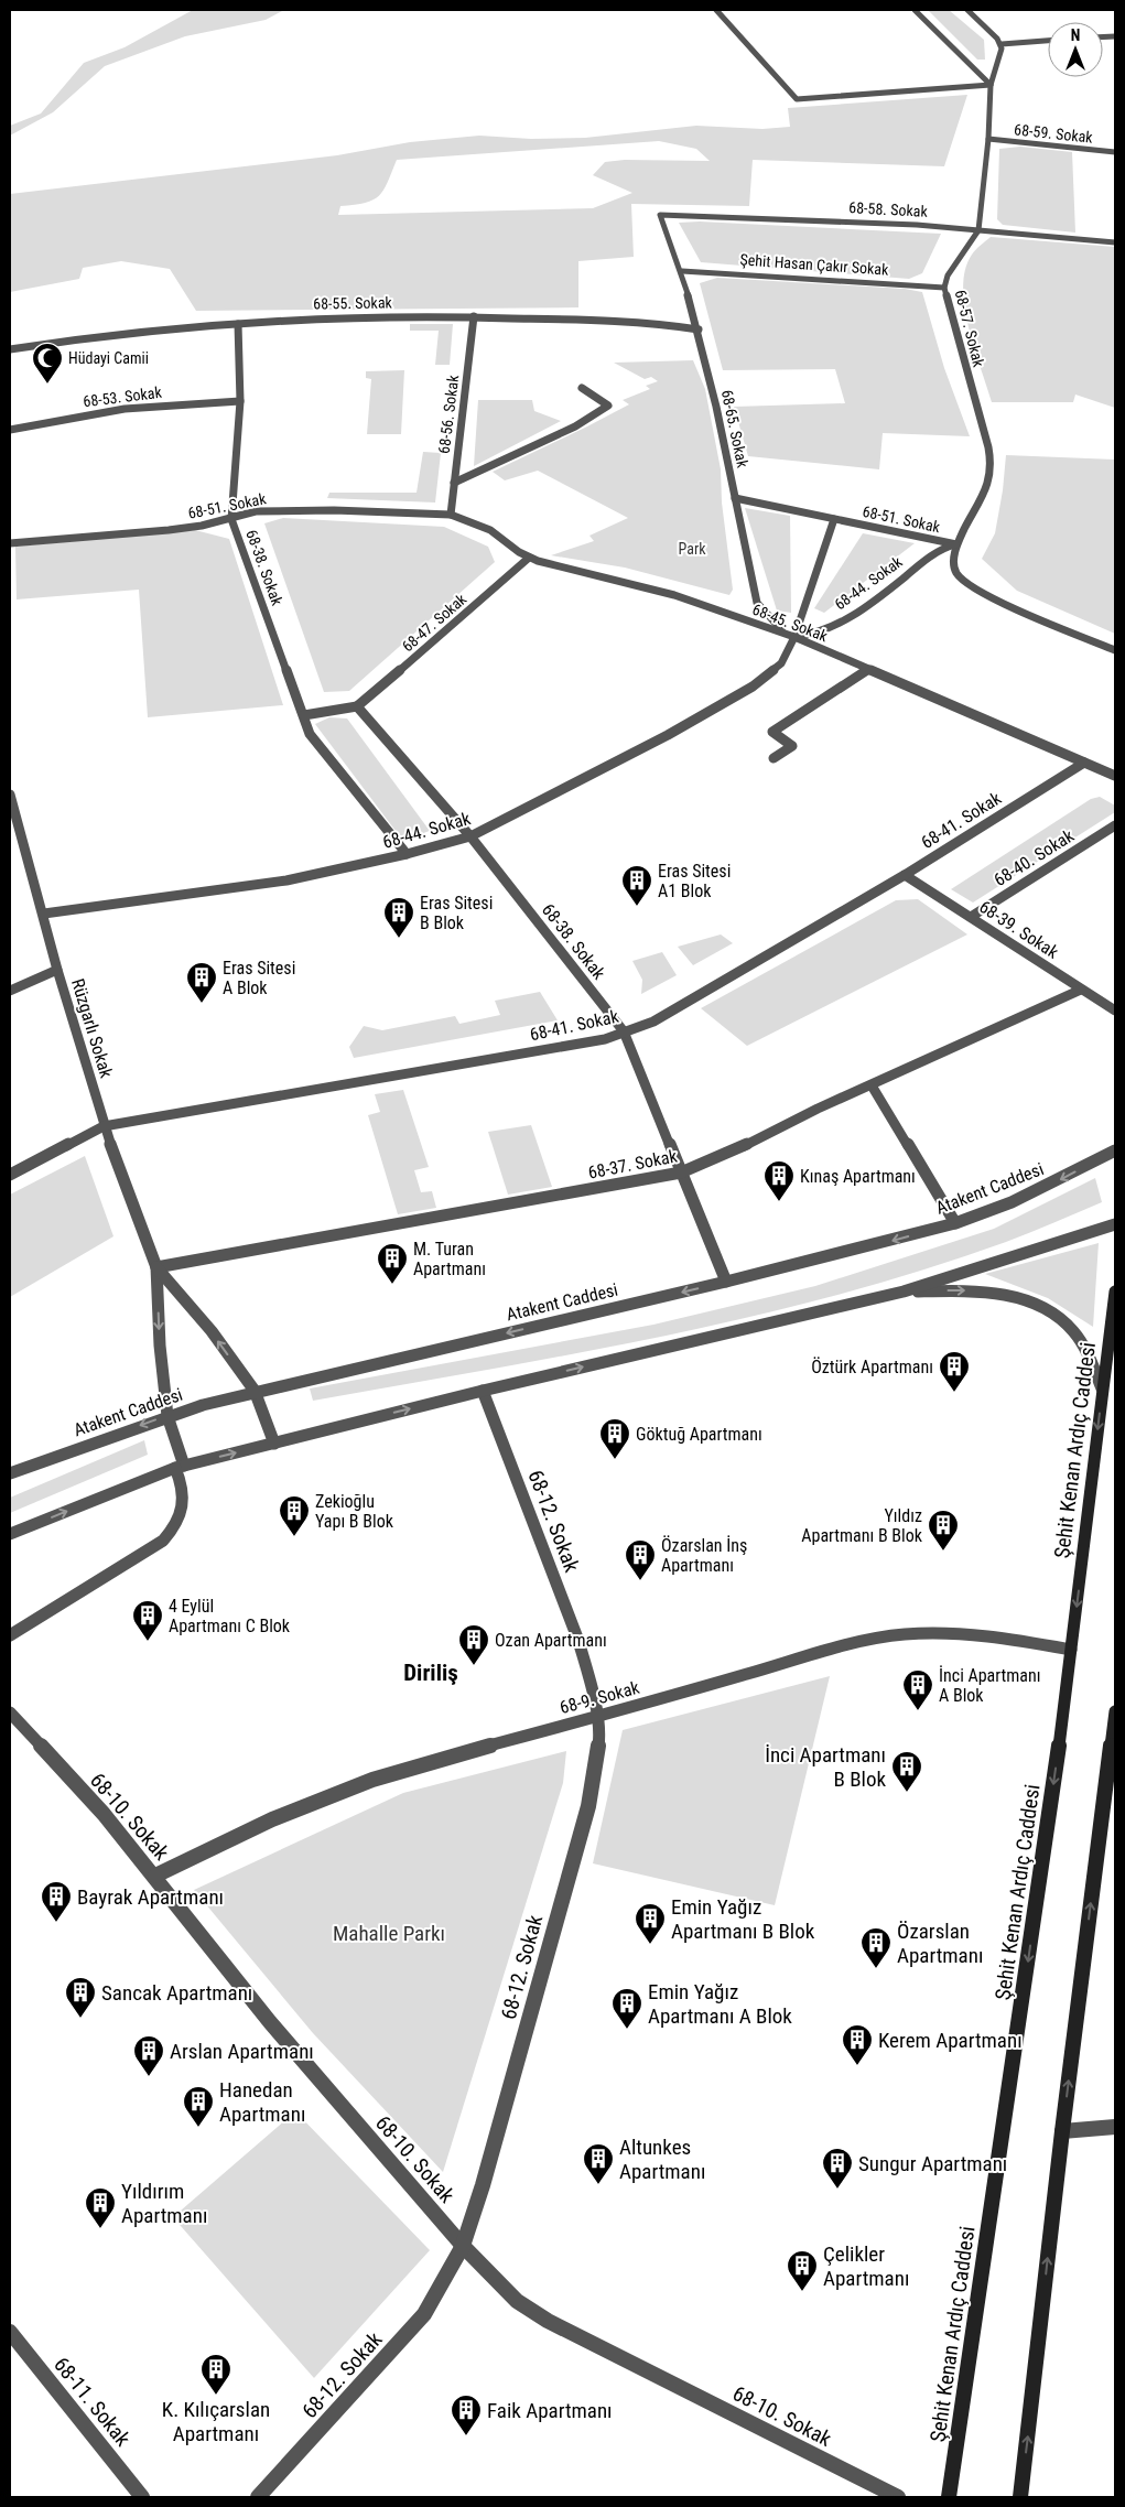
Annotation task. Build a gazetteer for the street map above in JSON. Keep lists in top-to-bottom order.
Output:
{
  "streets": {
    "street": [
      "68-59. Sokak",
      "68-58. Sokak",
      "Şehit Hasan Çakır Sokak",
      "68-55. Sokak",
      "68-57. Sokak",
      "68-53. Sokak",
      "68-56. Sokak",
      "68-65. Sokak",
      "68-51. Sokak",
      "68-38. Sokak",
      "68-44. Sokak",
      "68-47. Sokak",
      "68-45. Sokak",
      "68-41. Sokak",
      "68-40. Sokak",
      "68-39. Sokak",
      "Rüzgarlı Sokak",
      "68-37. Sokak",
      "Atakent Caddesi",
      "Şehit Kenan Ardıç Caddesi",
      "68-12. Sokak",
      "68-9. Sokak",
      "68-10. Sokak",
      "68-11. Sokak"
    ]
  },
  "crossings": [
    ["68-59. Sokak", "68-57. Sokak"],
    ["68-58. Sokak", "68-57. Sokak"],
    ["68-58. Sokak", "68-65. Sokak"],
    ["Şehit Hasan Çakır Sokak", "68-57. Sokak"],
    ["Şehit Hasan Çakır Sokak", "68-65. Sokak"],
    ["68-55. Sokak", "68-56. Sokak"],
    ["68-55. Sokak", "68-65. Sokak"],
    ["68-55. Sokak", "68-38. Sokak"],
    ["68-57. Sokak", "68-51. Sokak"],
    ["68-57. Sokak", "68-44. Sokak"],
    ["68-53. Sokak", "68-38. Sokak"],
    ["68-56. Sokak", "68-51. Sokak"],
    ["68-56. Sokak", "68-45. Sokak"],
    ["68-65. Sokak", "68-51. Sokak"],
    ["68-65. Sokak", "68-44. Sokak"],
    ["68-65. Sokak", "68-45. Sokak"],
    ["68-51. Sokak", "68-38. Sokak"],
    ["68-51. Sokak", "68-44. Sokak"],
    ["68-51. Sokak", "68-45. Sokak"],
    ["68-38. Sokak", "68-44. Sokak"],
    ["68-38. Sokak", "68-47. Sokak"],
    ["68-38. Sokak", "68-41. Sokak"],
    ["68-38. Sokak", "68-37. Sokak"],
    ["68-38. Sokak", "Atakent Caddesi"],
    ["68-44. Sokak", "68-45. Sokak"],
    ["68-44. Sokak", "Rüzgarlı Sokak"],
    ["68-47. Sokak", "68-45. Sokak"],
    ["68-45. Sokak", "68-41. Sokak"],
    ["68-41. Sokak", "68-39. Sokak"],
    ["68-41. Sokak", "Rüzgarlı Sokak"],
    ["68-40. Sokak", "68-39. Sokak"],
    ["68-39. Sokak", "68-37. Sokak"],
    ["Rüzgarlı Sokak", "68-37. Sokak"],
    ["Rüzgarlı Sokak", "Atakent Caddesi"],
    ["Şehit Kenan Ardıç Caddesi", "68-9. Sokak"],
    ["68-12. Sokak", "68-9. Sokak"],
    ["68-12. Sokak", "68-10. Sokak"],
    ["68-9. Sokak", "68-10. Sokak"]
  ],
  "districts": ["Diriliş"],
  "parks": ["Park", "Mahalle Parkı"],
  "places": {
    "mosque": ["Hüdayi Camii"],
    "building": [
      "Eras Sitesi A1 Blok",
      "Eras Sitesi B Blok",
      "Eras Sitesi A Blok",
      "Kınaş Apartmanı",
      "M. Turan Apartmanı",
      "Öztürk Apartmanı",
      "Göktuğ Apartmanı",
      "Zekioğlu Yapı B Blok",
      "Yıldız Apartmanı B Blok",
      "Özarslan İnş Apartmanı",
      "4 Eylül Apartmanı C Blok",
      "Ozan Apartmanı",
      "İnci Apartmanı A Blok",
      "İnci Apartmanı B Blok",
      "Bayrak Apartmanı",
      "Emin Yağız Apartmanı B Blok",
      "Özarslan Apartmanı",
      "Sancak Apartmanı",
      "Emin Yağız Apartmanı A Blok",
      "Kerem Apartmanı",
      "Arslan Apartmanı",
      "Hanedan Apartmanı",
      "Altunkes Apartmanı",
      "Sungur Apartmanı",
      "Yıldırım Apartmanı",
      "Çelikler Apartmanı",
      "K. Kılıçarslan Apartmanı",
      "Faik Apartmanı"
    ]
  },
  "north": "top"
}
